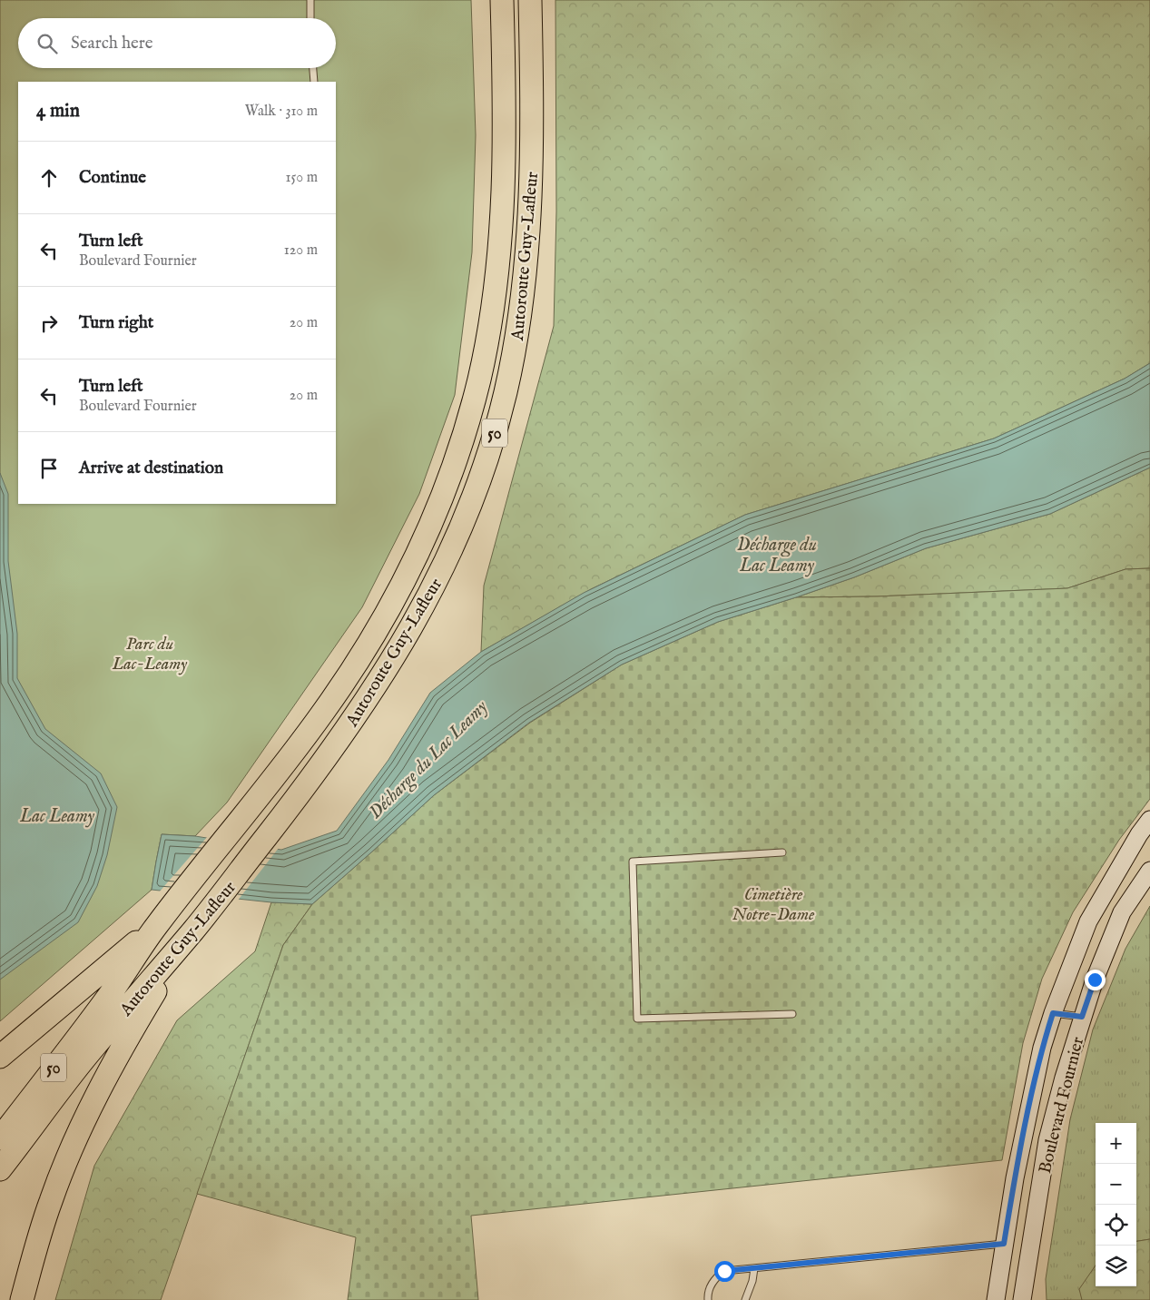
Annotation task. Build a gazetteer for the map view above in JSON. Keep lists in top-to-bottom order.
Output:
{
  "streets": {
    "highway": ["Autoroute Guy-Lafleur", "50"],
    "main road": ["Boulevard Fournier"]
  },
  "water": ["Décharge du Lac Leamy", "Lac Leamy"],
  "parks": ["Parc du Lac-Leamy", "Cimetière Notre-Dame"],
  "page": {
    "search": "Search here",
    "heading": ["4 min", "Walk · 310 m"],
    "list": [
      ["Continue", "150 m"],
      ["Turn left", "Boulevard Fournier", "120 m"],
      ["Turn right", "20 m"],
      ["Turn left", "Boulevard Fournier", "20 m"],
      "Arrive at destination"
    ],
    "map_buttons": ["+", "−"]
  }
}
